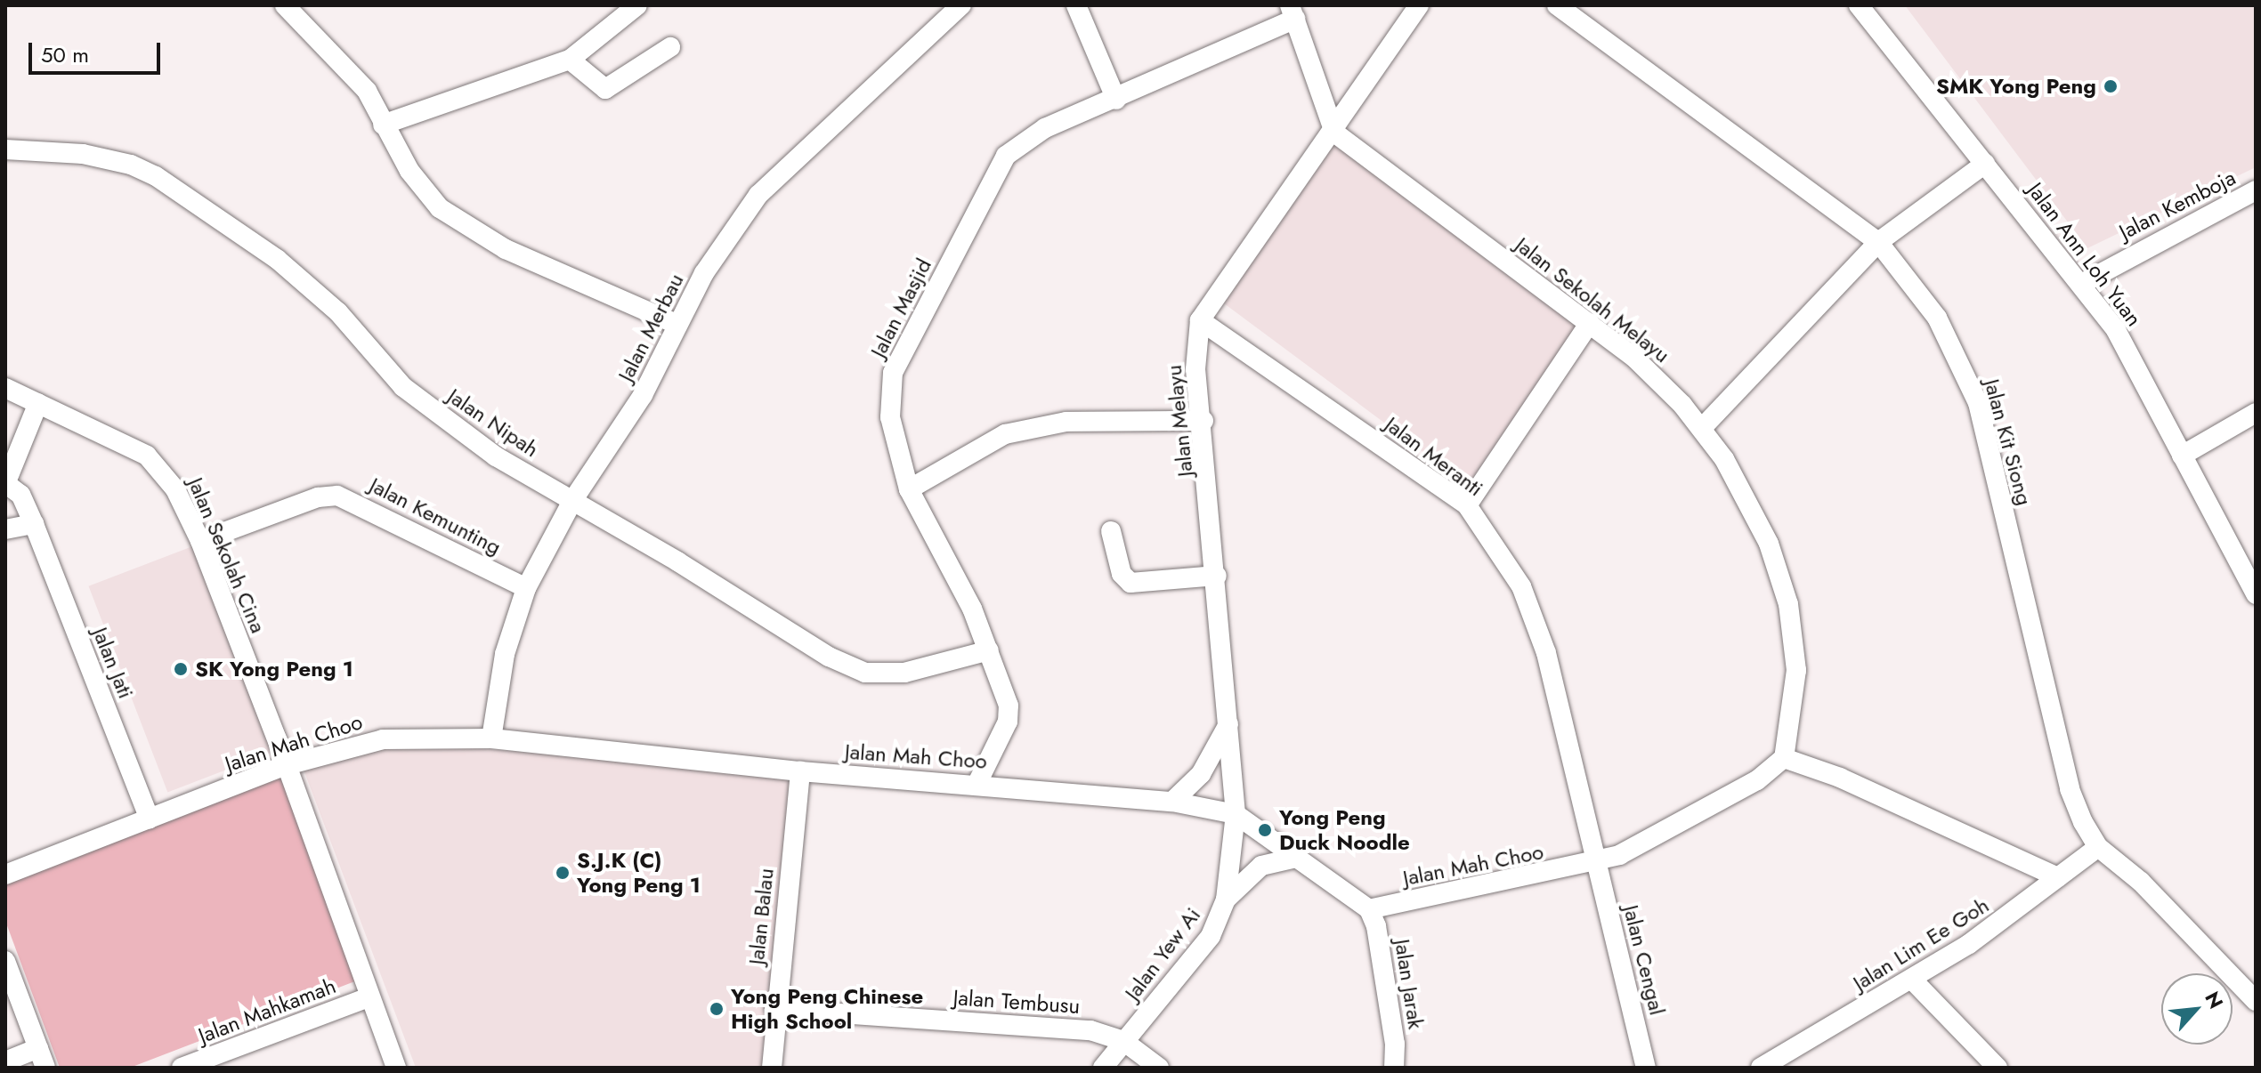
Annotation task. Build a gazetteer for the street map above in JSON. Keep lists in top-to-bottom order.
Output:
{
  "streets": {
    "street": [
      "Jalan Kemboja",
      "Jalan Ann Loh Yuan",
      "Jalan Sekolah Melayu",
      "Jalan Masjid",
      "Jalan Merbau",
      "Jalan Melayu",
      "Jalan Nipah",
      "Jalan Kit Siong",
      "Jalan Meranti",
      "Jalan Kemunting",
      "Jalan Sekolah Cina",
      "Jalan Jati",
      "Jalan Mah Choo",
      "Jalan Balau",
      "Jalan Lim Ee Goh",
      "Jalan Yew Ai",
      "Jalan Cengal",
      "Jalan Jarak",
      "Jalan Tembusu",
      "Jalan Mahkamah"
    ]
  },
  "crossings": [
    ["Jalan Kemboja", "Jalan Ann Loh Yuan"],
    ["Jalan Sekolah Melayu", "Jalan Melayu"],
    ["Jalan Sekolah Melayu", "Jalan Mah Choo"],
    ["Jalan Masjid", "Jalan Nipah"],
    ["Jalan Masjid", "Jalan Mah Choo"],
    ["Jalan Merbau", "Jalan Nipah"],
    ["Jalan Merbau", "Jalan Kemunting"],
    ["Jalan Merbau", "Jalan Mah Choo"],
    ["Jalan Melayu", "Jalan Meranti"],
    ["Jalan Melayu", "Jalan Mah Choo"],
    ["Jalan Melayu", "Jalan Yew Ai"],
    ["Jalan Kit Siong", "Jalan Lim Ee Goh"],
    ["Jalan Meranti", "Jalan Mah Choo"],
    ["Jalan Meranti", "Jalan Cengal"],
    ["Jalan Kemunting", "Jalan Sekolah Cina"],
    ["Jalan Sekolah Cina", "Jalan Mah Choo"],
    ["Jalan Sekolah Cina", "Jalan Mahkamah"],
    ["Jalan Jati", "Jalan Mah Choo"],
    ["Jalan Mah Choo", "Jalan Balau"],
    ["Jalan Mah Choo", "Jalan Yew Ai"],
    ["Jalan Mah Choo", "Jalan Cengal"],
    ["Jalan Mah Choo", "Jalan Jarak"],
    ["Jalan Balau", "Jalan Tembusu"],
    ["Jalan Yew Ai", "Jalan Tembusu"]
  ],
  "places": [
    "SMK Yong Peng",
    "SK Yong Peng 1",
    "Yong Peng Duck Noodle",
    "S.J.K (C) Yong Peng 1",
    "Yong Peng Chinese High School"
  ],
  "scale_bar": "50 m",
  "north": "top right"
}
